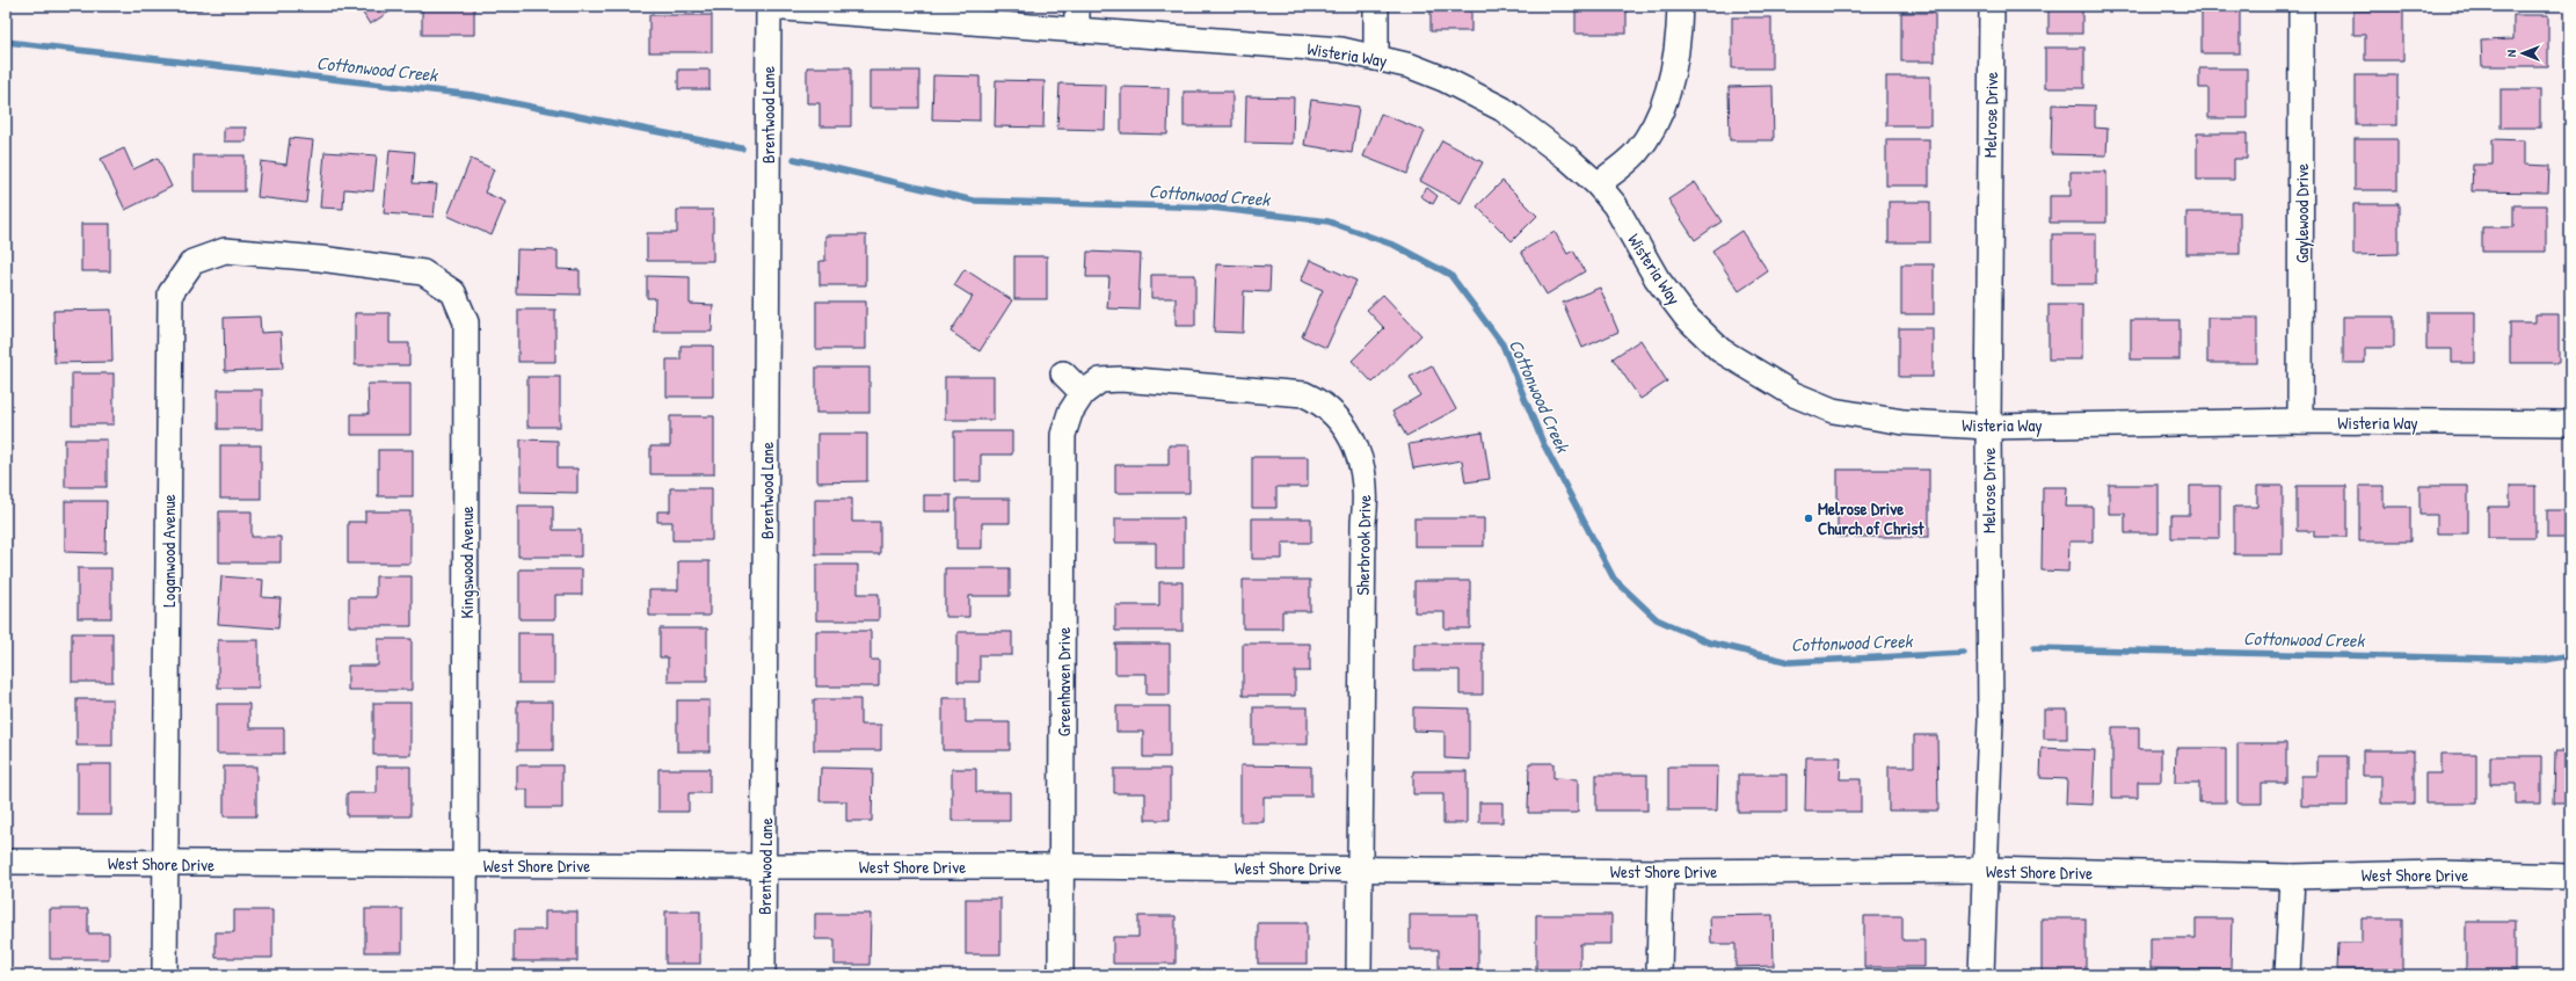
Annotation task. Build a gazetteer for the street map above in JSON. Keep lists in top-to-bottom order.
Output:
{
  "streets": {
    "street": [
      "Wisteria Way",
      "Brentwood Lane",
      "Melrose Drive",
      "Gaylewood Drive",
      "Sherbrook Drive",
      "Loganwood Avenue",
      "Kingswood Avenue",
      "Greenhaven Drive",
      "West Shore Drive"
    ]
  },
  "crossings": [
    ["Wisteria Way", "Brentwood Lane"],
    ["Wisteria Way", "Melrose Drive"],
    ["Wisteria Way", "Gaylewood Drive"],
    ["Brentwood Lane", "West Shore Drive"],
    ["Melrose Drive", "West Shore Drive"],
    ["Sherbrook Drive", "Greenhaven Drive"],
    ["Sherbrook Drive", "West Shore Drive"],
    ["Loganwood Avenue", "Kingswood Avenue"],
    ["Loganwood Avenue", "West Shore Drive"],
    ["Kingswood Avenue", "West Shore Drive"],
    ["Greenhaven Drive", "West Shore Drive"]
  ],
  "water": ["Cottonwood Creek"],
  "places": ["Melrose Drive Church of Christ"],
  "north": "left"
}
